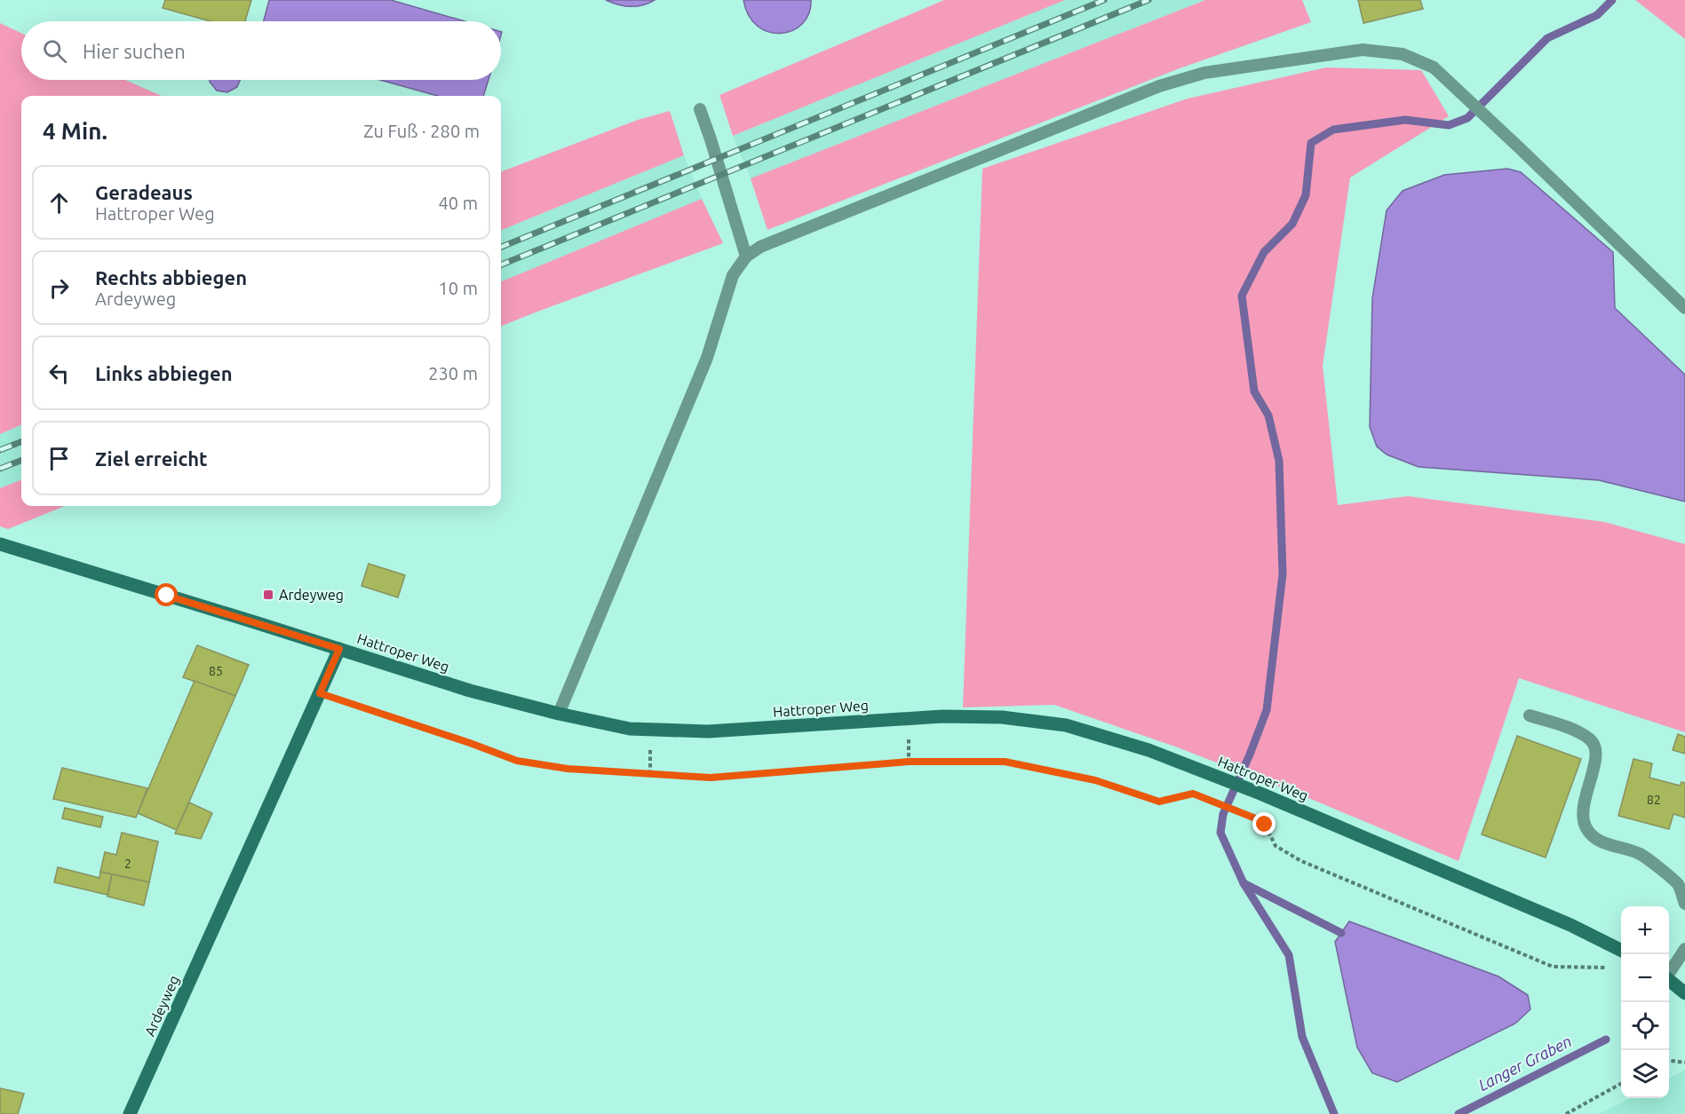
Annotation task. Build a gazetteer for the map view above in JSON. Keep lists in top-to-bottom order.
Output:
{
  "streets": {
    "main road": ["Hattroper Weg", "Ardeyweg"]
  },
  "crossings": [
    ["Hattroper Weg", "Ardeyweg"]
  ],
  "water": ["Langer Graben"],
  "places": {
    "transit": ["Ardeyweg"]
  },
  "house_numbers": ["85", "82", "2"],
  "page": {
    "search": "Hier suchen",
    "heading": ["4 Min.", "Zu Fuß · 280 m"],
    "list": [
      ["Geradeaus", "Hattroper Weg", "40 m"],
      ["Rechts abbiegen", "Ardeyweg", "10 m"],
      ["Links abbiegen", "230 m"],
      "Ziel erreicht"
    ],
    "map_buttons": ["+", "−"]
  }
}
